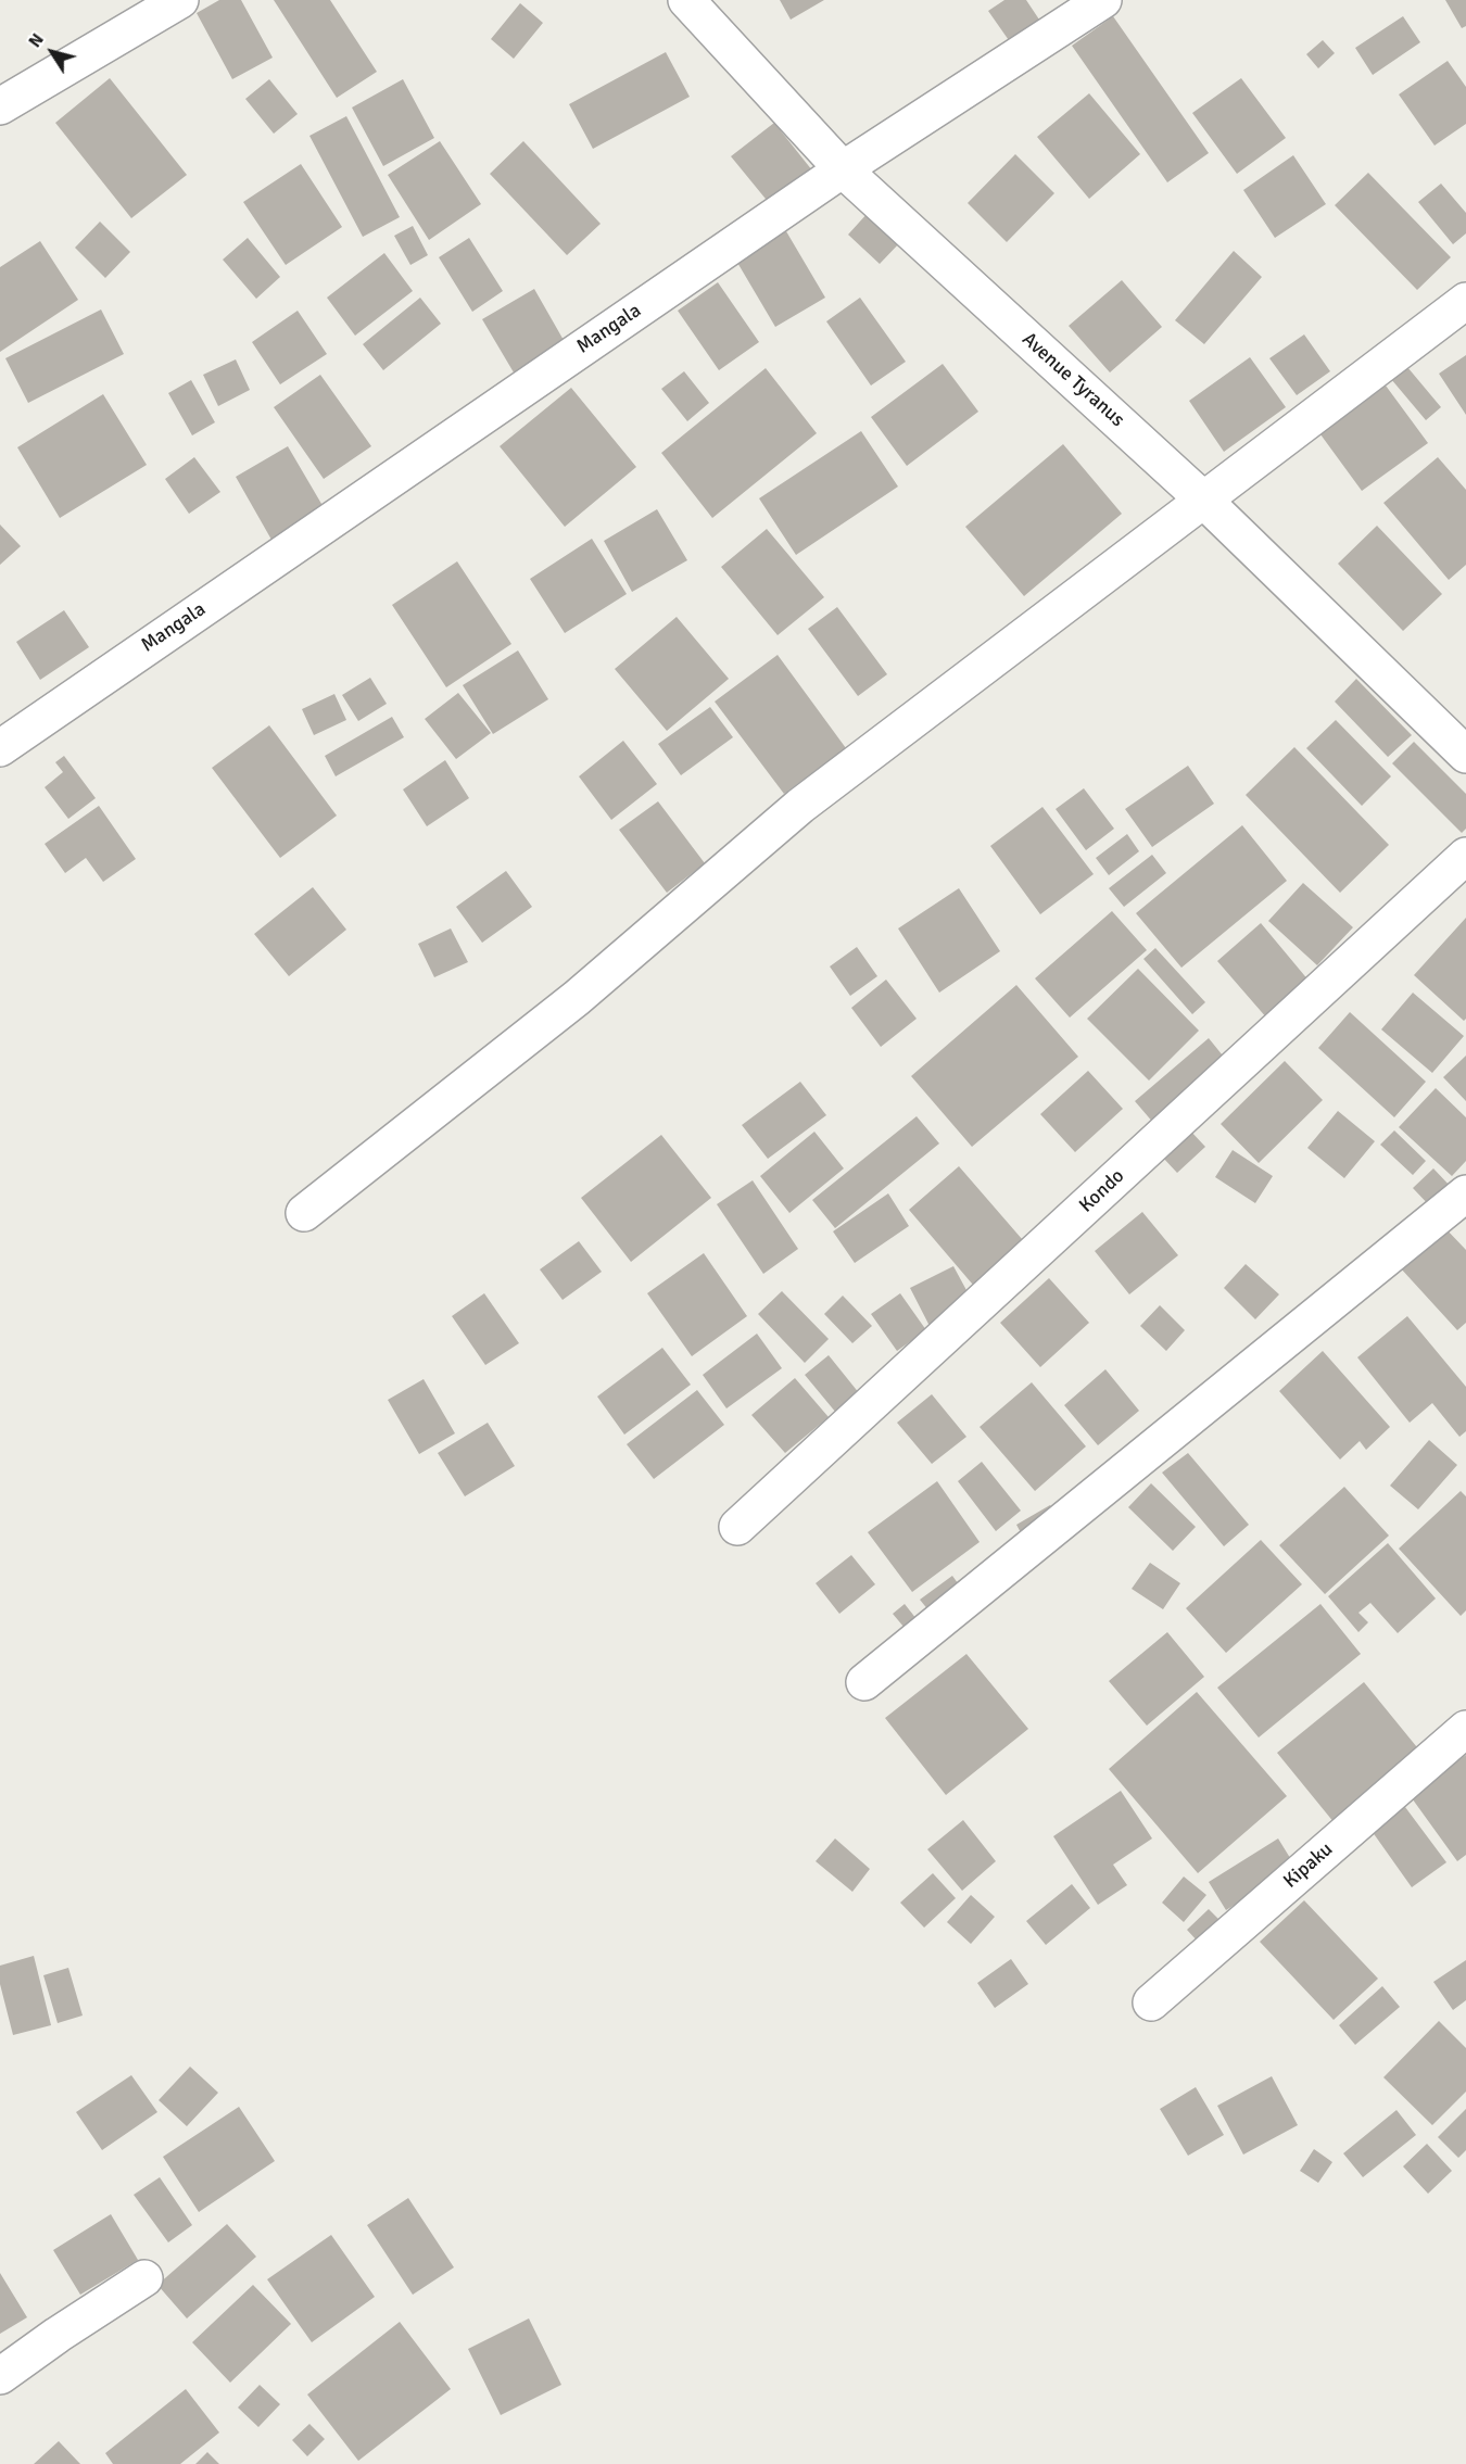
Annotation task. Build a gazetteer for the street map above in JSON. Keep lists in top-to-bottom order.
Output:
{
  "streets": {
    "street": [
      "Mangala",
      "Avenue Tyranus",
      "Kondo",
      "Kipaku"
    ]
  },
  "crossings": [
    ["Mangala", "Avenue Tyranus"]
  ],
  "north": "top left"
}
